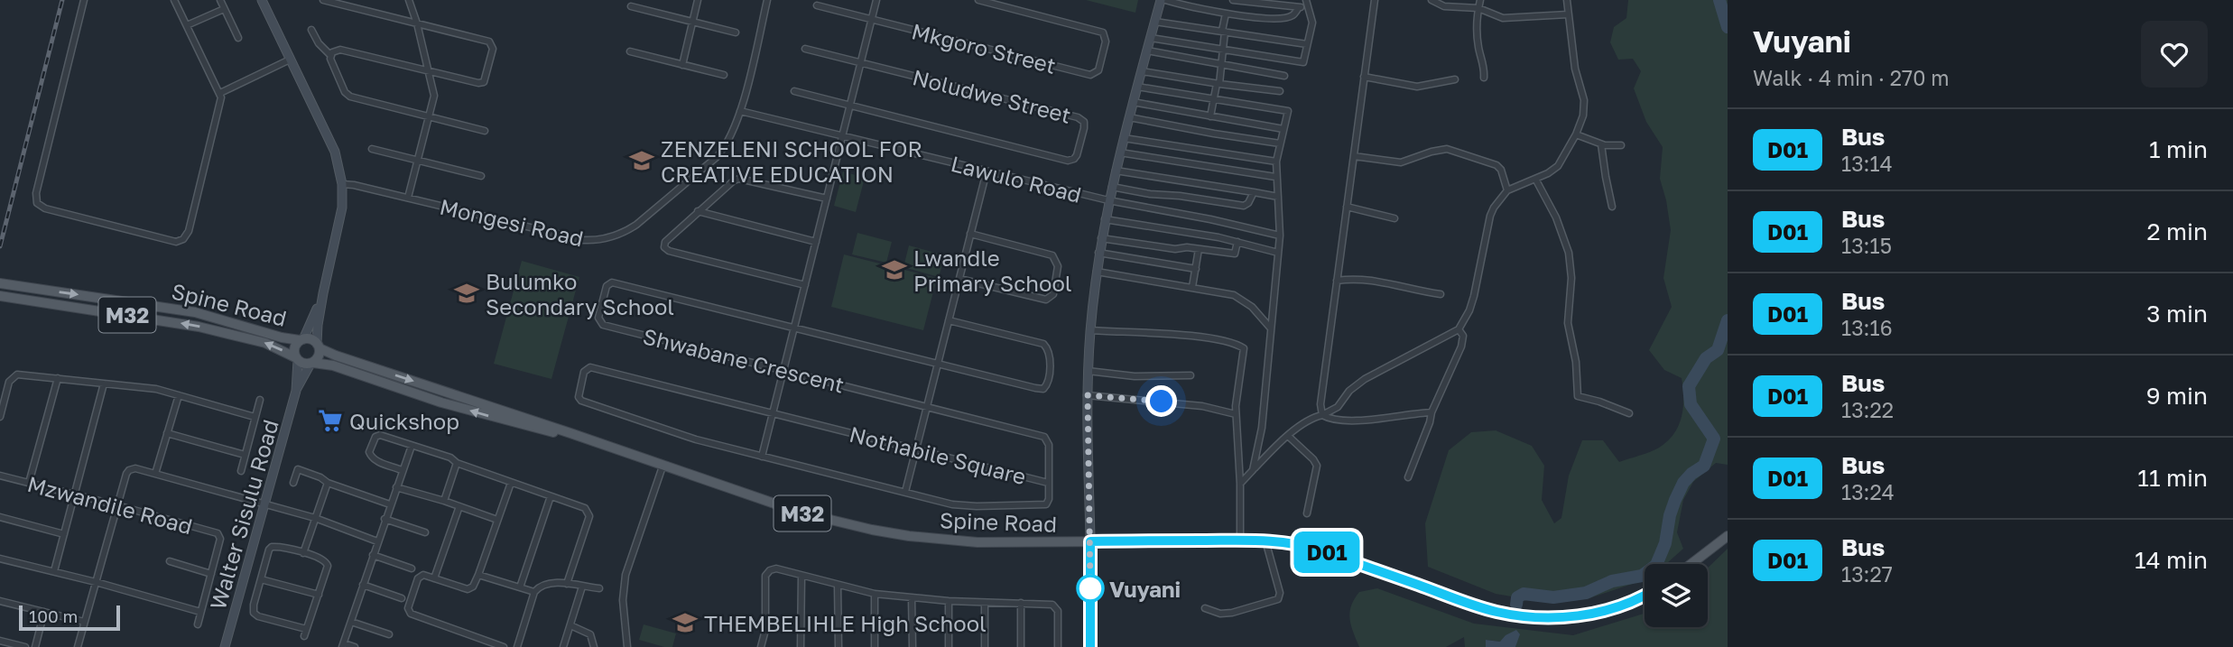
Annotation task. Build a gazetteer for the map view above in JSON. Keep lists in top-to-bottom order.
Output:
{
  "streets": {
    "main road": ["Spine Road", "M32"],
    "street": [
      "Mkgoro Street",
      "Noludwe Street",
      "Lawulo Road",
      "Mongesi Road",
      "Shwabane Crescent",
      "Nothabile Square",
      "Mzwandile Road",
      "Walter Sisulu Road"
    ]
  },
  "crossings": [
    ["Lawulo Road", "Mongesi Road"],
    ["Spine Road", "Walter Sisulu Road"],
    ["Shwabane Crescent", "Nothabile Square"]
  ],
  "places": {
    "school or university": [
      "ZENZELENI SCHOOL FOR CREATIVE EDUCATION",
      "Lwandle Primary School",
      "Bulumko Secondary School",
      "THEMBELIHLE High School"
    ],
    "supermarket": ["Quickshop"],
    "other": ["Vuyani"]
  },
  "lines": ["bus line D01"],
  "scale_bar": "100 m",
  "page": {
    "on_map": "D01",
    "heading": ["Vuyani", "Walk · 4 min · 270 m"],
    "list": [
      {
        "mark": "D01",
        "name": "Bus",
        "note": "13:14",
        "value": "1 min"
      },
      {
        "mark": "D01",
        "name": "Bus",
        "note": "13:15",
        "value": "2 min"
      },
      {
        "mark": "D01",
        "name": "Bus",
        "note": "13:16",
        "value": "3 min"
      },
      {
        "mark": "D01",
        "name": "Bus",
        "note": "13:22",
        "value": "9 min"
      },
      {
        "mark": "D01",
        "name": "Bus",
        "note": "13:24",
        "value": "11 min"
      },
      {
        "mark": "D01",
        "name": "Bus",
        "note": "13:27",
        "value": "14 min"
      }
    ],
    "scale": "100 m"
  }
}
